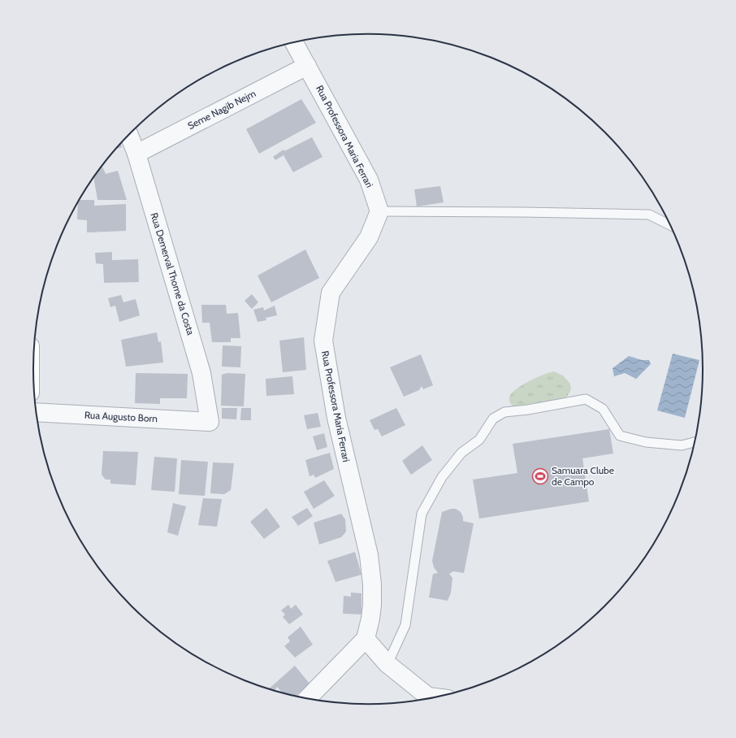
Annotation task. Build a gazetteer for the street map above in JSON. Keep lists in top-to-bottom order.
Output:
{
  "streets": {
    "street": [
      "Seme Nagib Nejm",
      "Rua Professora Maria Ferrari",
      "Rua Demerval Thome da Costa",
      "Rua Augusto Born"
    ]
  },
  "crossings": [
    ["Seme Nagib Nejm", "Rua Professora Maria Ferrari"],
    ["Seme Nagib Nejm", "Rua Demerval Thome da Costa"],
    ["Rua Demerval Thome da Costa", "Rua Augusto Born"]
  ],
  "places": {
    "sports": ["Samuara Clube de Campo"]
  }
}
